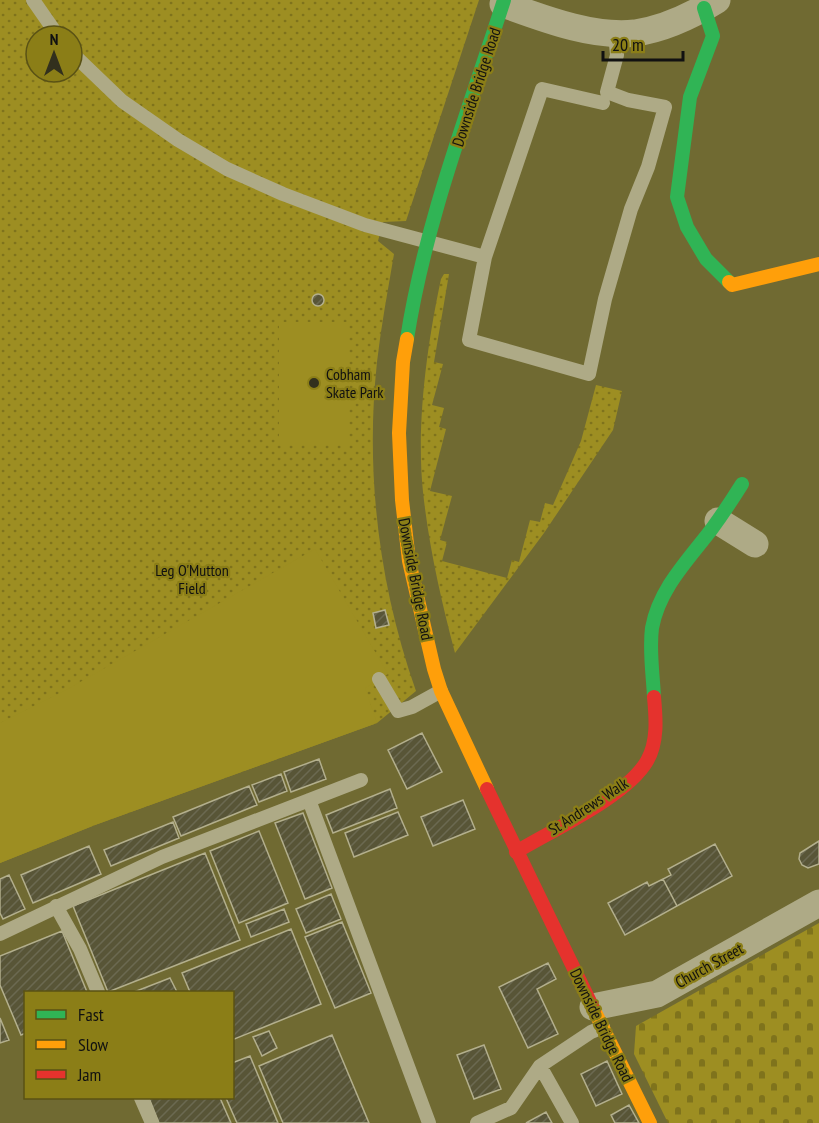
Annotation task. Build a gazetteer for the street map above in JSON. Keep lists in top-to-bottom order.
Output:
{
  "streets": {
    "street": ["Downside Bridge Road", "St Andrews Walk", "Church Street"]
  },
  "crossings": [
    ["Downside Bridge Road", "St Andrews Walk"],
    ["Downside Bridge Road", "Church Street"]
  ],
  "parks": ["Leg O'Mutton Field"],
  "places": ["Cobham Skate Park"],
  "legend": ["Fast", "Slow", "Jam"],
  "scale_bar": "20 m",
  "north": "top"
}
